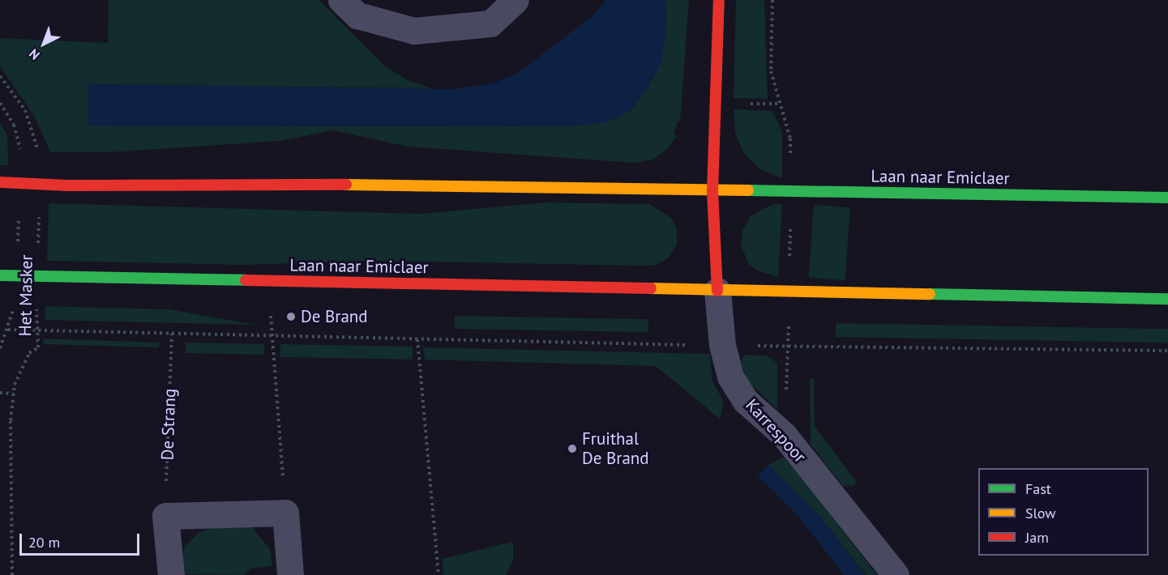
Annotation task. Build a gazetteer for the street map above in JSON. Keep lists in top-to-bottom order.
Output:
{
  "streets": {
    "street": ["Laan naar Emiclaer", "Karrespoor"],
    "path": ["Het Masker", "De Strang"]
  },
  "crossings": [
    ["Laan naar Emiclaer", "Het Masker"],
    ["Laan naar Emiclaer", "Karrespoor"]
  ],
  "places": ["De Brand", "Fruithal De Brand"],
  "legend": ["Fast", "Slow", "Jam"],
  "scale_bar": "20 m",
  "north": "bottom left"
}
